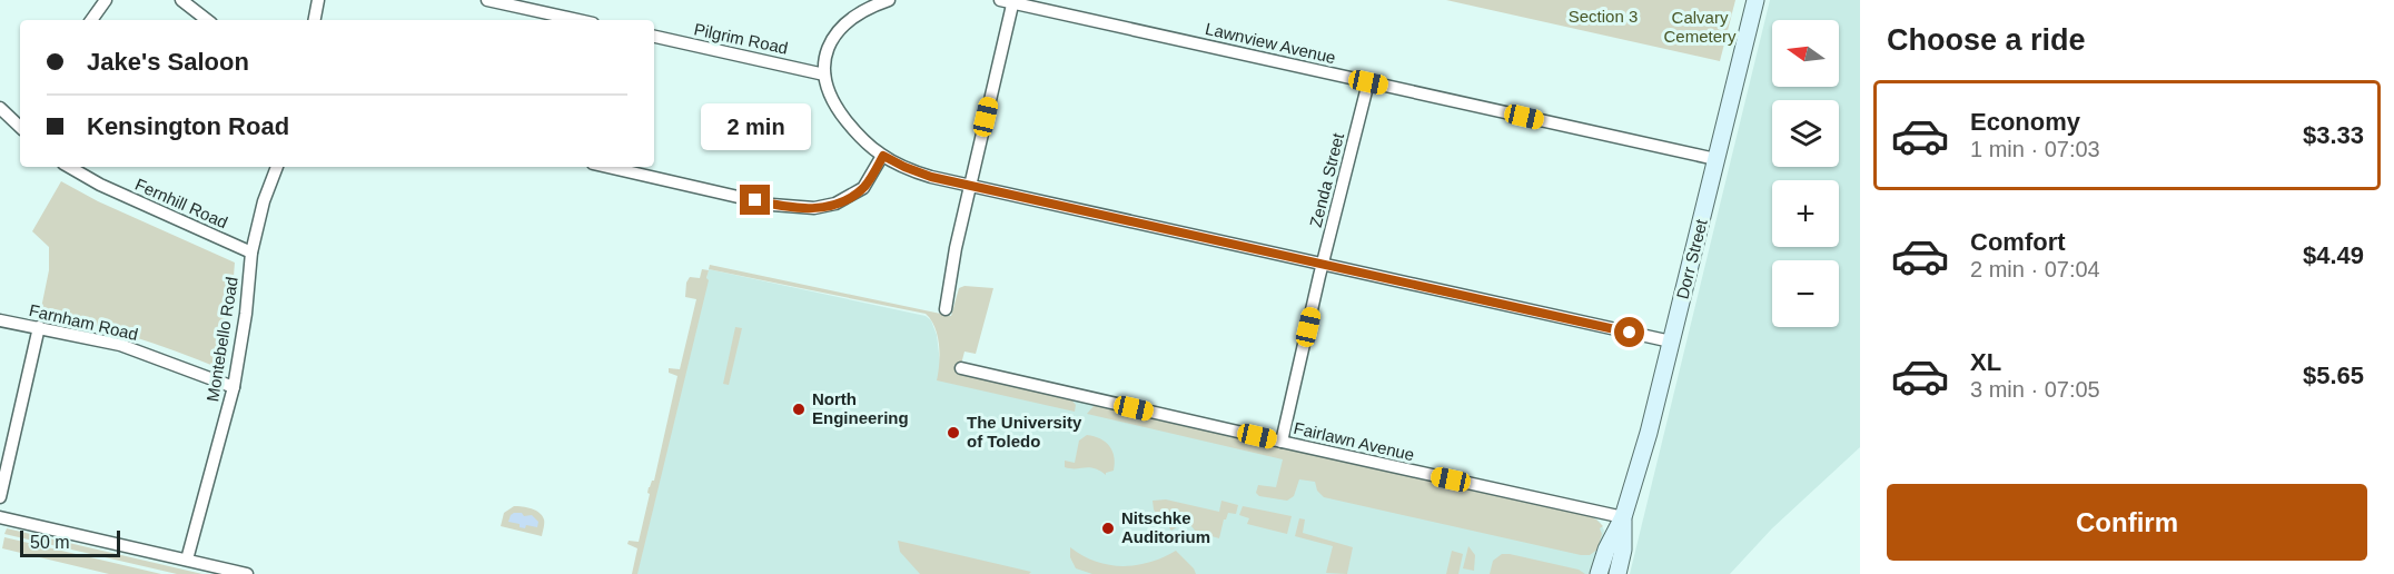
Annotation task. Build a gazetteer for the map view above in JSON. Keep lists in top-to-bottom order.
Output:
{
  "streets": {
    "main road": ["Dorr Street"],
    "street": [
      "Pilgrim Road",
      "Lawnview Avenue",
      "Zenda Street",
      "Fernhill Road",
      "Farnham Road",
      "Montebello Road",
      "Fairlawn Avenue"
    ]
  },
  "crossings": [
    ["Lawnview Avenue", "Zenda Street"],
    ["Lawnview Avenue", "Dorr Street"],
    ["Zenda Street", "Fairlawn Avenue"],
    ["Fernhill Road", "Montebello Road"],
    ["Dorr Street", "Fairlawn Avenue"],
    ["Farnham Road", "Montebello Road"]
  ],
  "parks": ["Section 3", "Calvary Cemetery"],
  "places": ["North Engineering", "The University of Toledo", "Nitschke Auditorium"],
  "scale_bar": "50 m",
  "north": "left",
  "page": {
    "heading": "Choose a ride",
    "map_buttons": ["+", "−"],
    "banner": ["Jake's Saloon", "Kensington Road"],
    "list": [
      {
        "name": "Economy",
        "note": "1 min · 07:03",
        "value": "$3.33"
      },
      {
        "name": "Comfort",
        "note": "2 min · 07:04",
        "value": "$4.49"
      },
      {
        "name": "XL",
        "note": "3 min · 07:05",
        "value": "$5.65"
      }
    ],
    "bubble": "2 min",
    "buttons": "Confirm",
    "scale": "50 m"
  }
}
